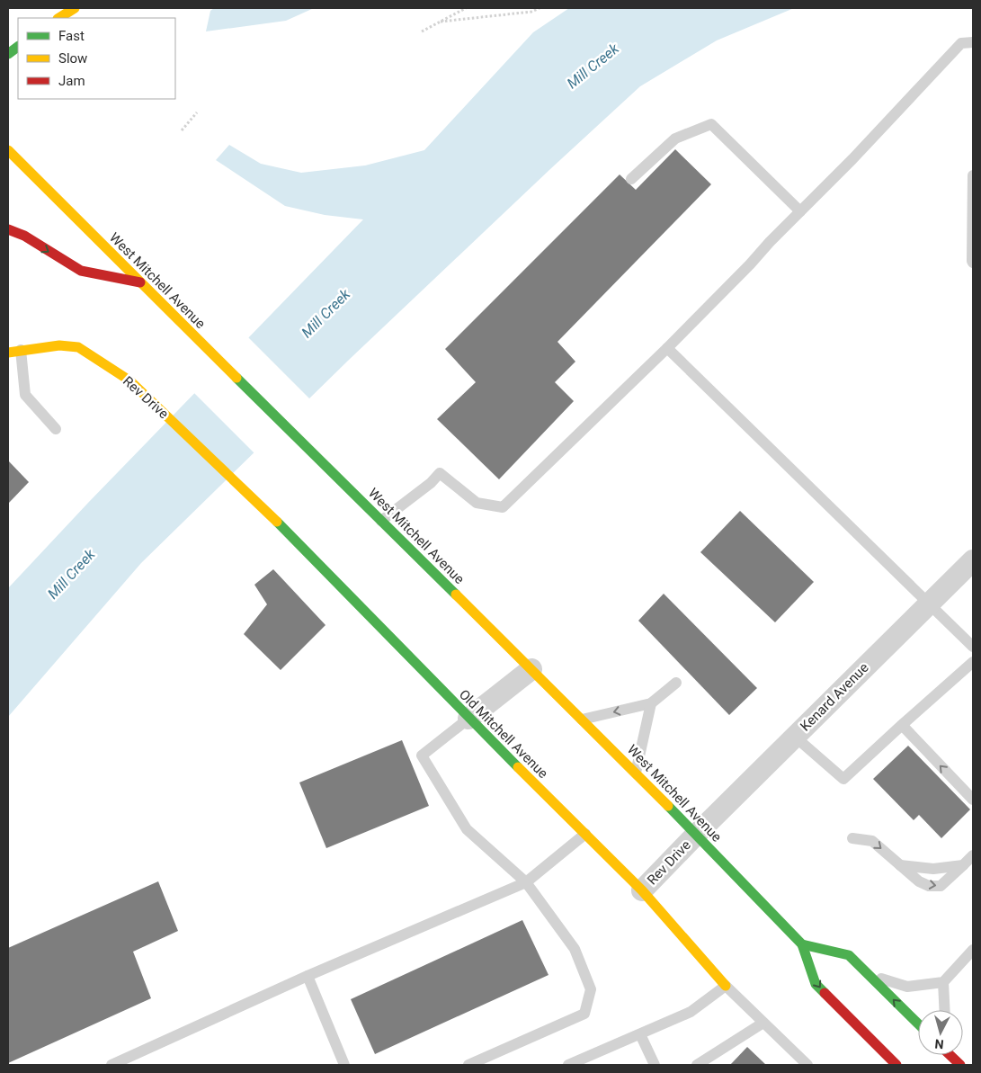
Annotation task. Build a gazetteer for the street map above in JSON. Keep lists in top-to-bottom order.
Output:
{
  "streets": {
    "main road": ["West Mitchell Avenue", "Rev Drive", "Old Mitchell Avenue"],
    "street": ["Kenard Avenue"]
  },
  "crossings": [
    ["West Mitchell Avenue", "Rev Drive"],
    ["West Mitchell Avenue", "Kenard Avenue"],
    ["Rev Drive", "Kenard Avenue"],
    ["Rev Drive", "Old Mitchell Avenue"]
  ],
  "water": ["Mill Creek"],
  "legend": ["Fast", "Slow", "Jam"],
  "north": "bottom"
}
